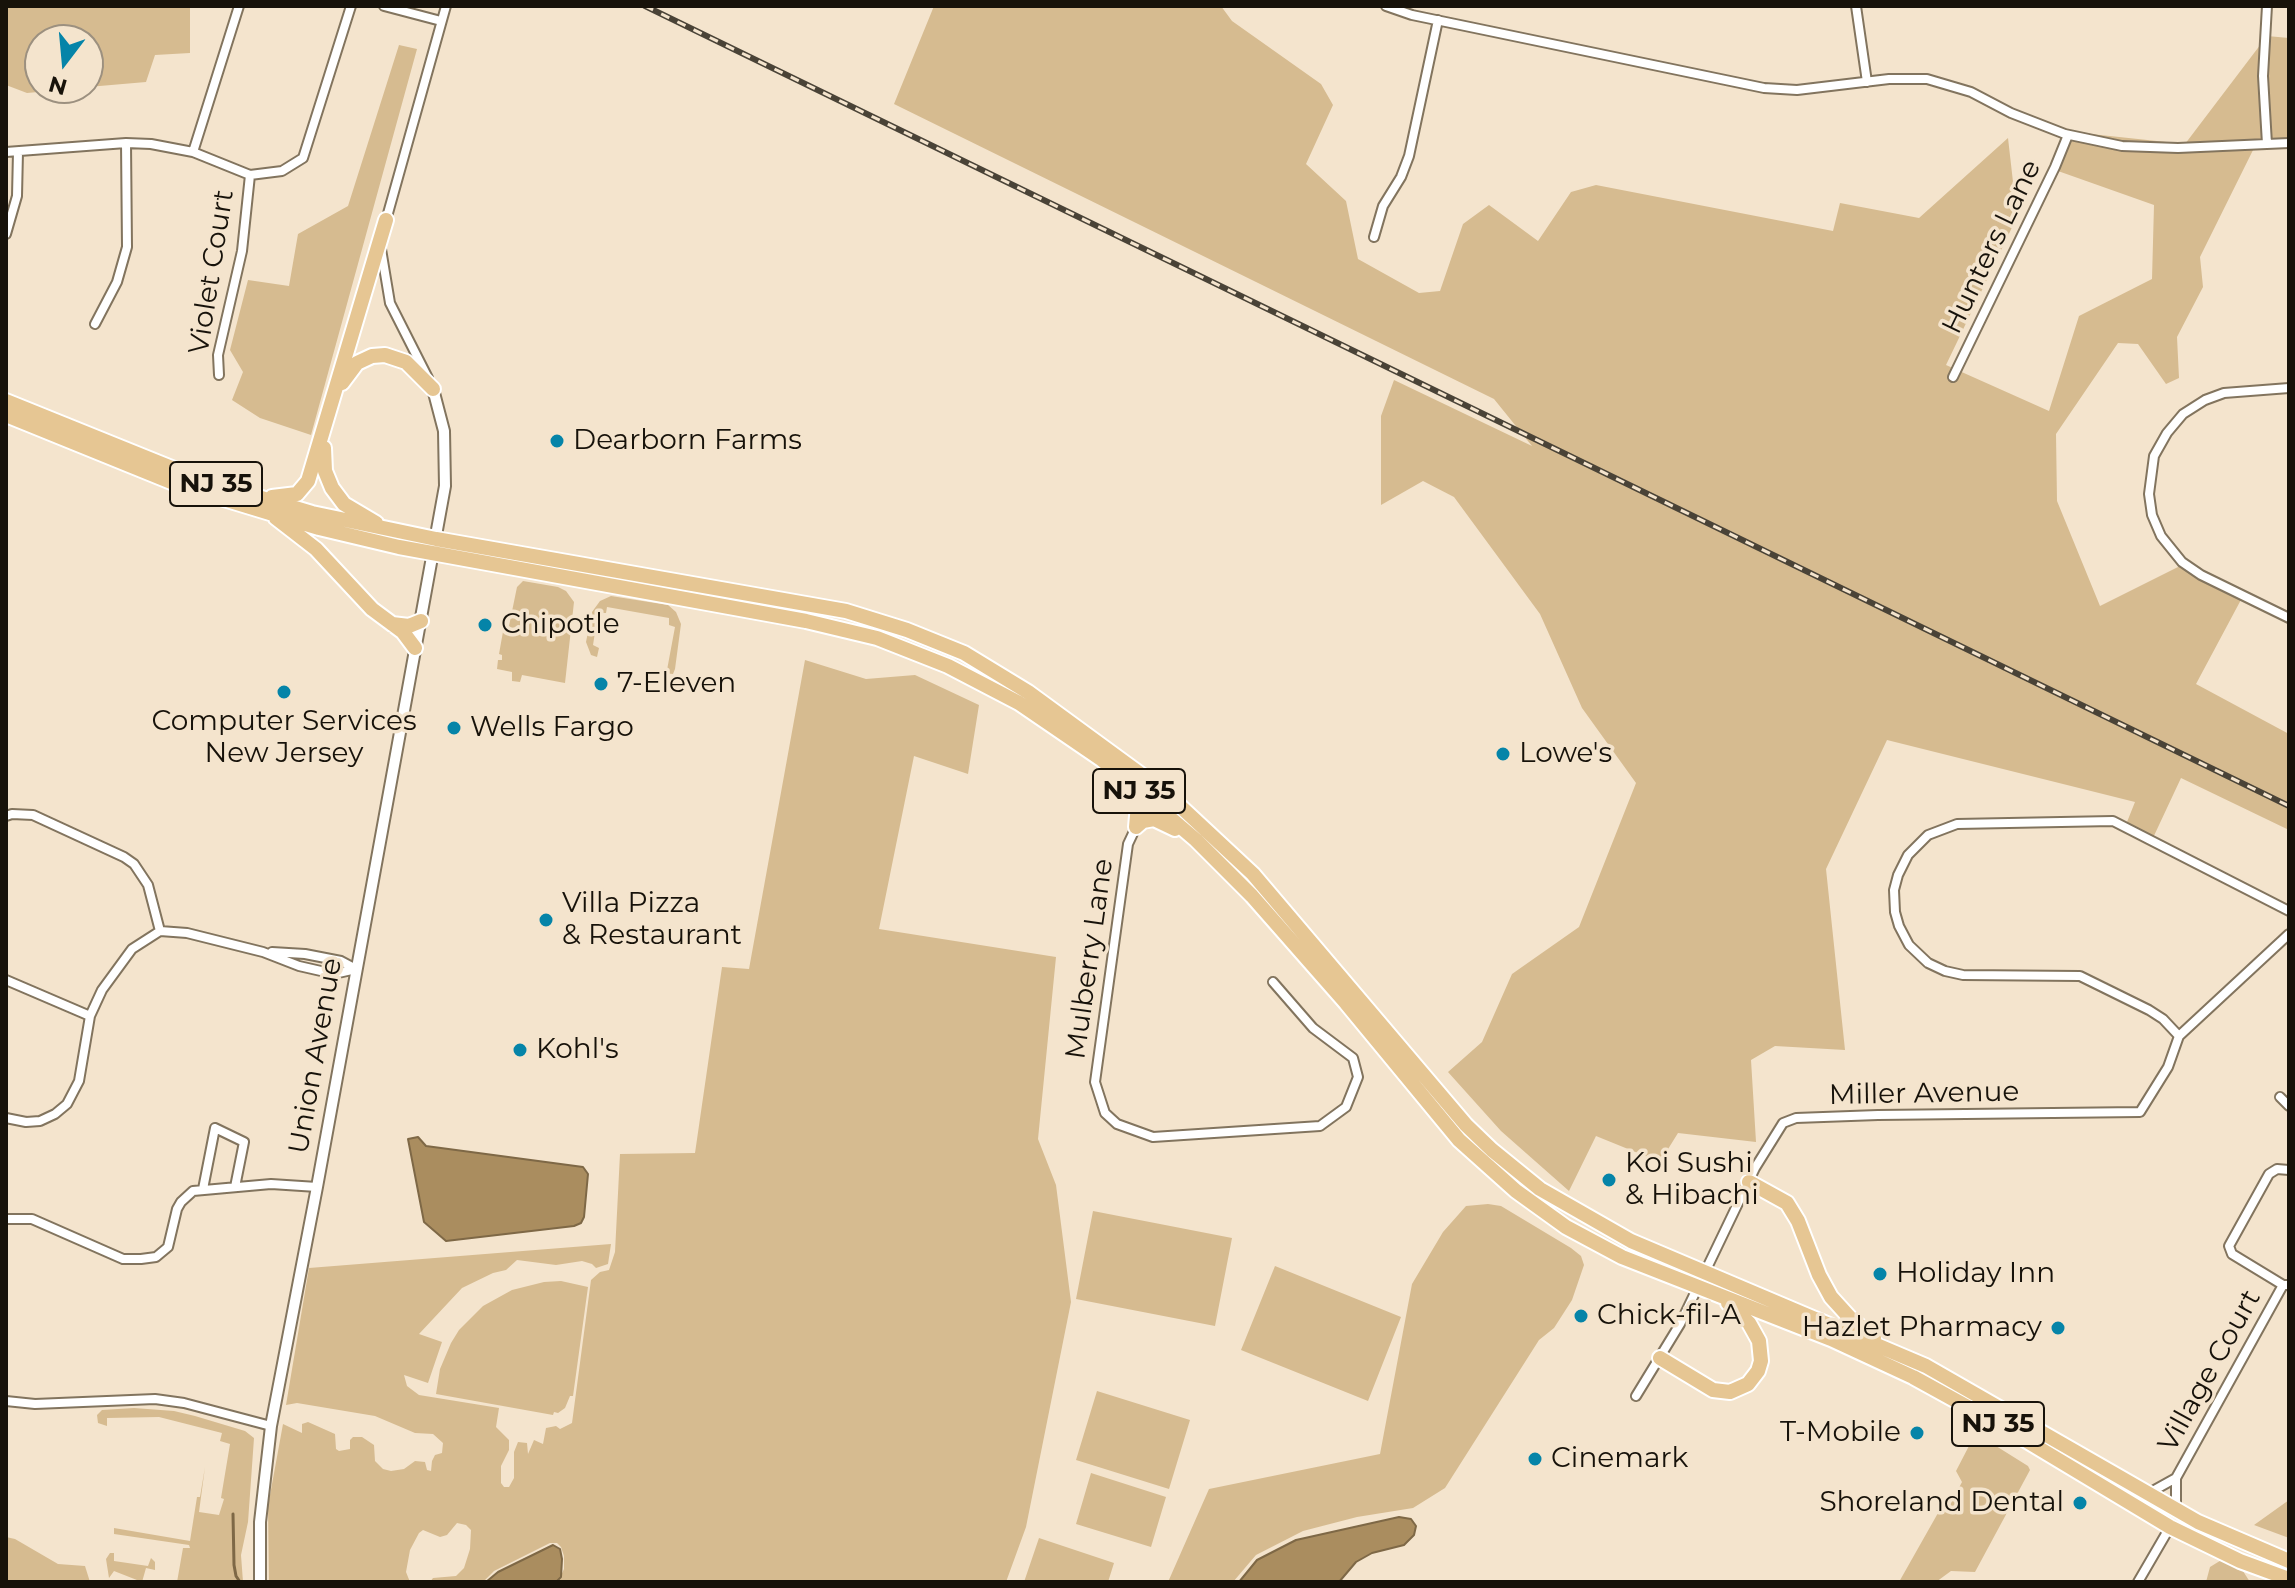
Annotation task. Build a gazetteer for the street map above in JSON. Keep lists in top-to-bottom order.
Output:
{
  "streets": {
    "highway": ["NJ 35"],
    "street": [
      "Hunters Lane",
      "Violet Court",
      "Mulberry Lane",
      "Union Avenue",
      "Miller Avenue",
      "Village Court"
    ]
  },
  "crossings": [
    ["NJ 35", "Union Avenue"],
    ["NJ 35", "Miller Avenue"],
    ["NJ 35", "Village Court"]
  ],
  "places": [
    "Dearborn Farms",
    "Chipotle",
    "7-Eleven",
    "Computer Services New Jersey",
    "Wells Fargo",
    "Lowe's",
    "Villa Pizza & Restaurant",
    "Kohl's",
    "Koi Sushi & Hibachi",
    "Holiday Inn",
    "Chick-fil-A",
    "Hazlet Pharmacy",
    "T-Mobile",
    "Cinemark",
    "Shoreland Dental"
  ],
  "north": "bottom"
}
